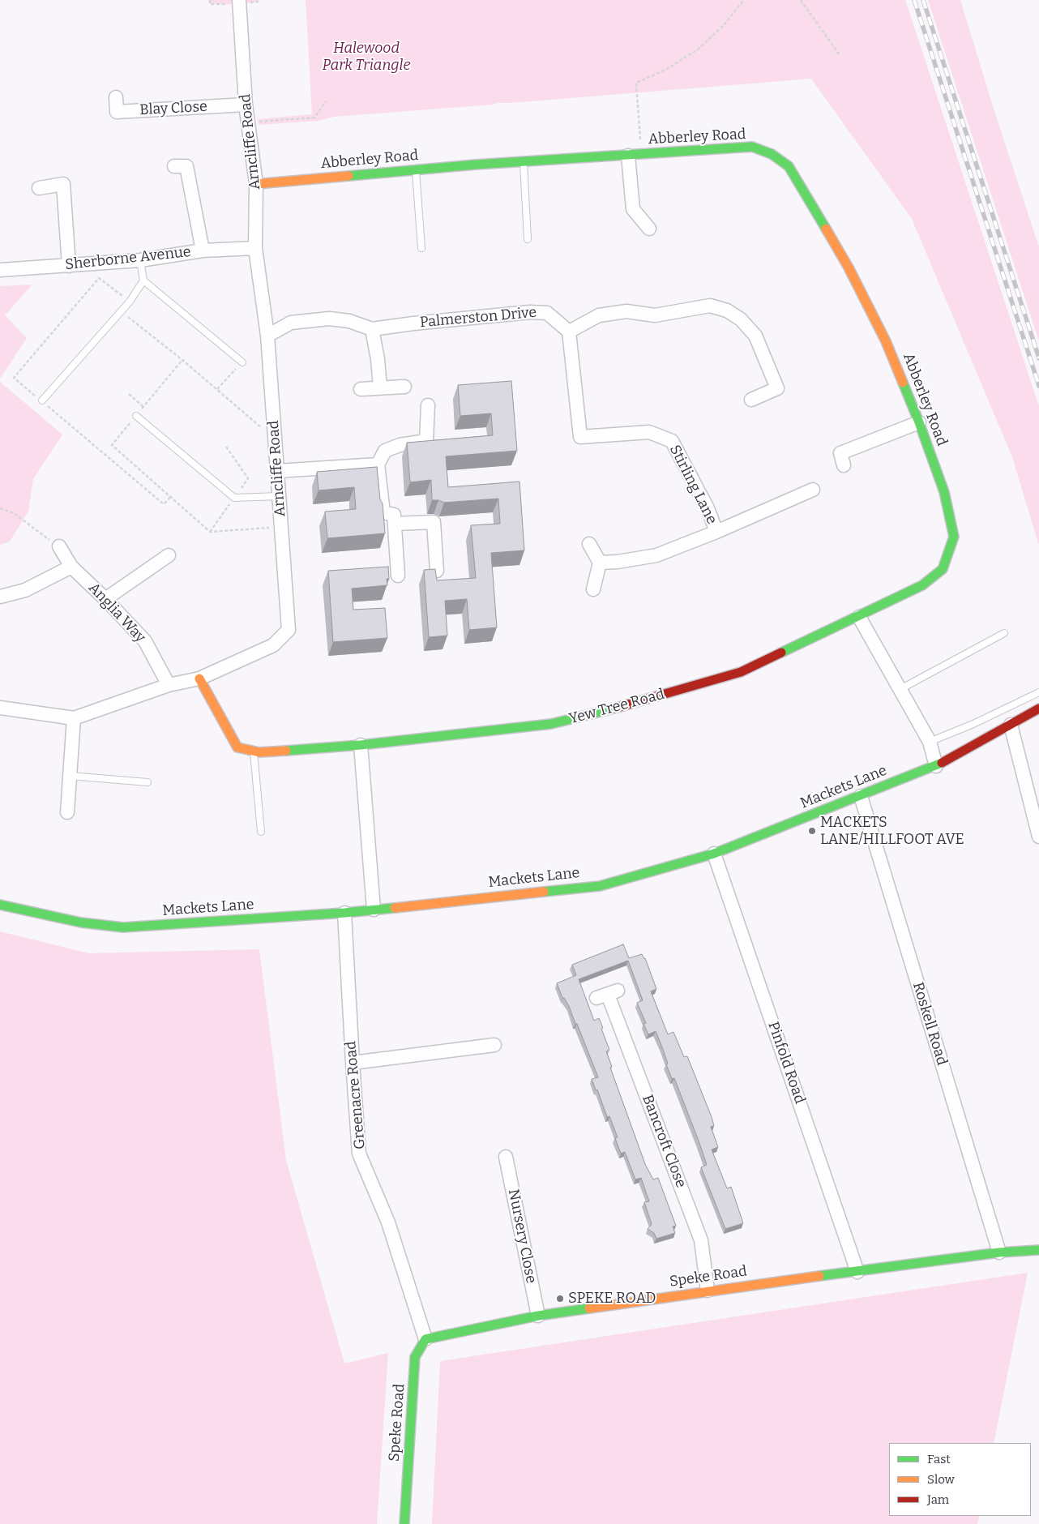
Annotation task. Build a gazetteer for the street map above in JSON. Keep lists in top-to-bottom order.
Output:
{
  "streets": {
    "street": [
      "Blay Close",
      "Abberley Road",
      "Arncliffe Road",
      "Sherborne Avenue",
      "Palmerston Drive",
      "Stirling Lane",
      "Anglia Way",
      "Yew Tree Road",
      "Mackets Lane",
      "Roskell Road",
      "Pinfold Road",
      "Greenacre Road",
      "Bancroft Close",
      "Nursery Close",
      "Speke Road"
    ]
  },
  "crossings": [
    ["Blay Close", "Arncliffe Road"],
    ["Abberley Road", "Arncliffe Road"],
    ["Abberley Road", "Yew Tree Road"],
    ["Arncliffe Road", "Sherborne Avenue"],
    ["Arncliffe Road", "Palmerston Drive"],
    ["Arncliffe Road", "Anglia Way"],
    ["Arncliffe Road", "Yew Tree Road"],
    ["Palmerston Drive", "Stirling Lane"],
    ["Mackets Lane", "Roskell Road"],
    ["Mackets Lane", "Pinfold Road"],
    ["Mackets Lane", "Greenacre Road"],
    ["Roskell Road", "Speke Road"],
    ["Pinfold Road", "Speke Road"],
    ["Greenacre Road", "Speke Road"],
    ["Bancroft Close", "Speke Road"],
    ["Nursery Close", "Speke Road"]
  ],
  "parks": ["Halewood Park Triangle"],
  "places": ["MACKETS LANE/HILLFOOT AVE", "SPEKE ROAD"],
  "legend": ["Fast", "Slow", "Jam"]
}
